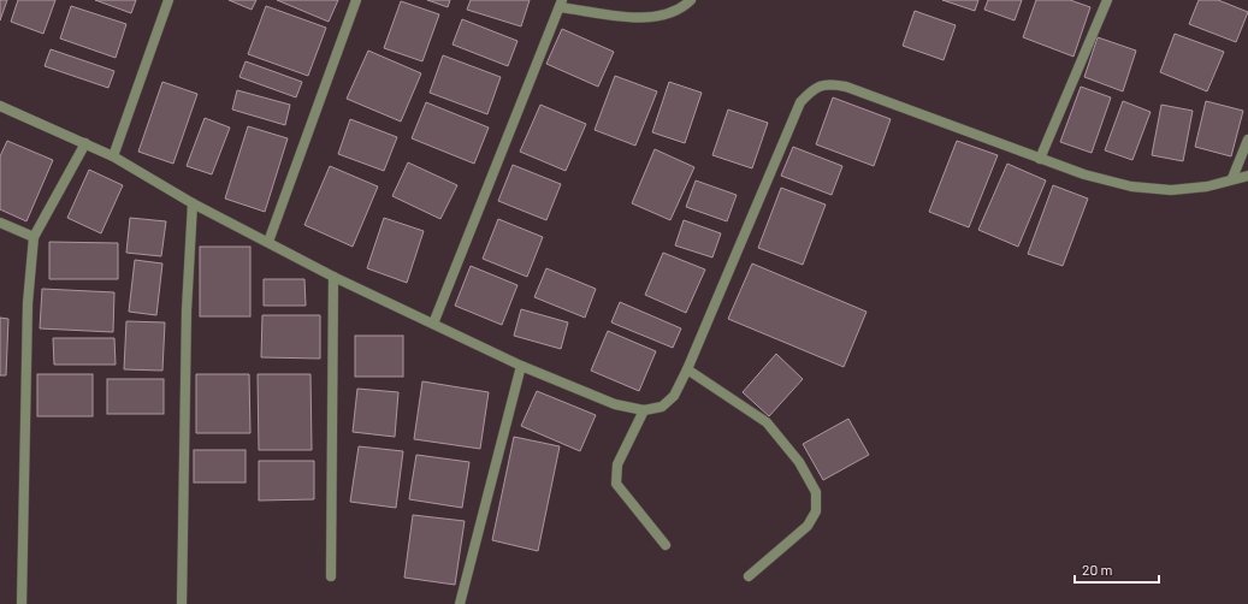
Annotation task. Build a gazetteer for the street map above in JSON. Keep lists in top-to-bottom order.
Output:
{
  "scale_bar": "20 m"
}
